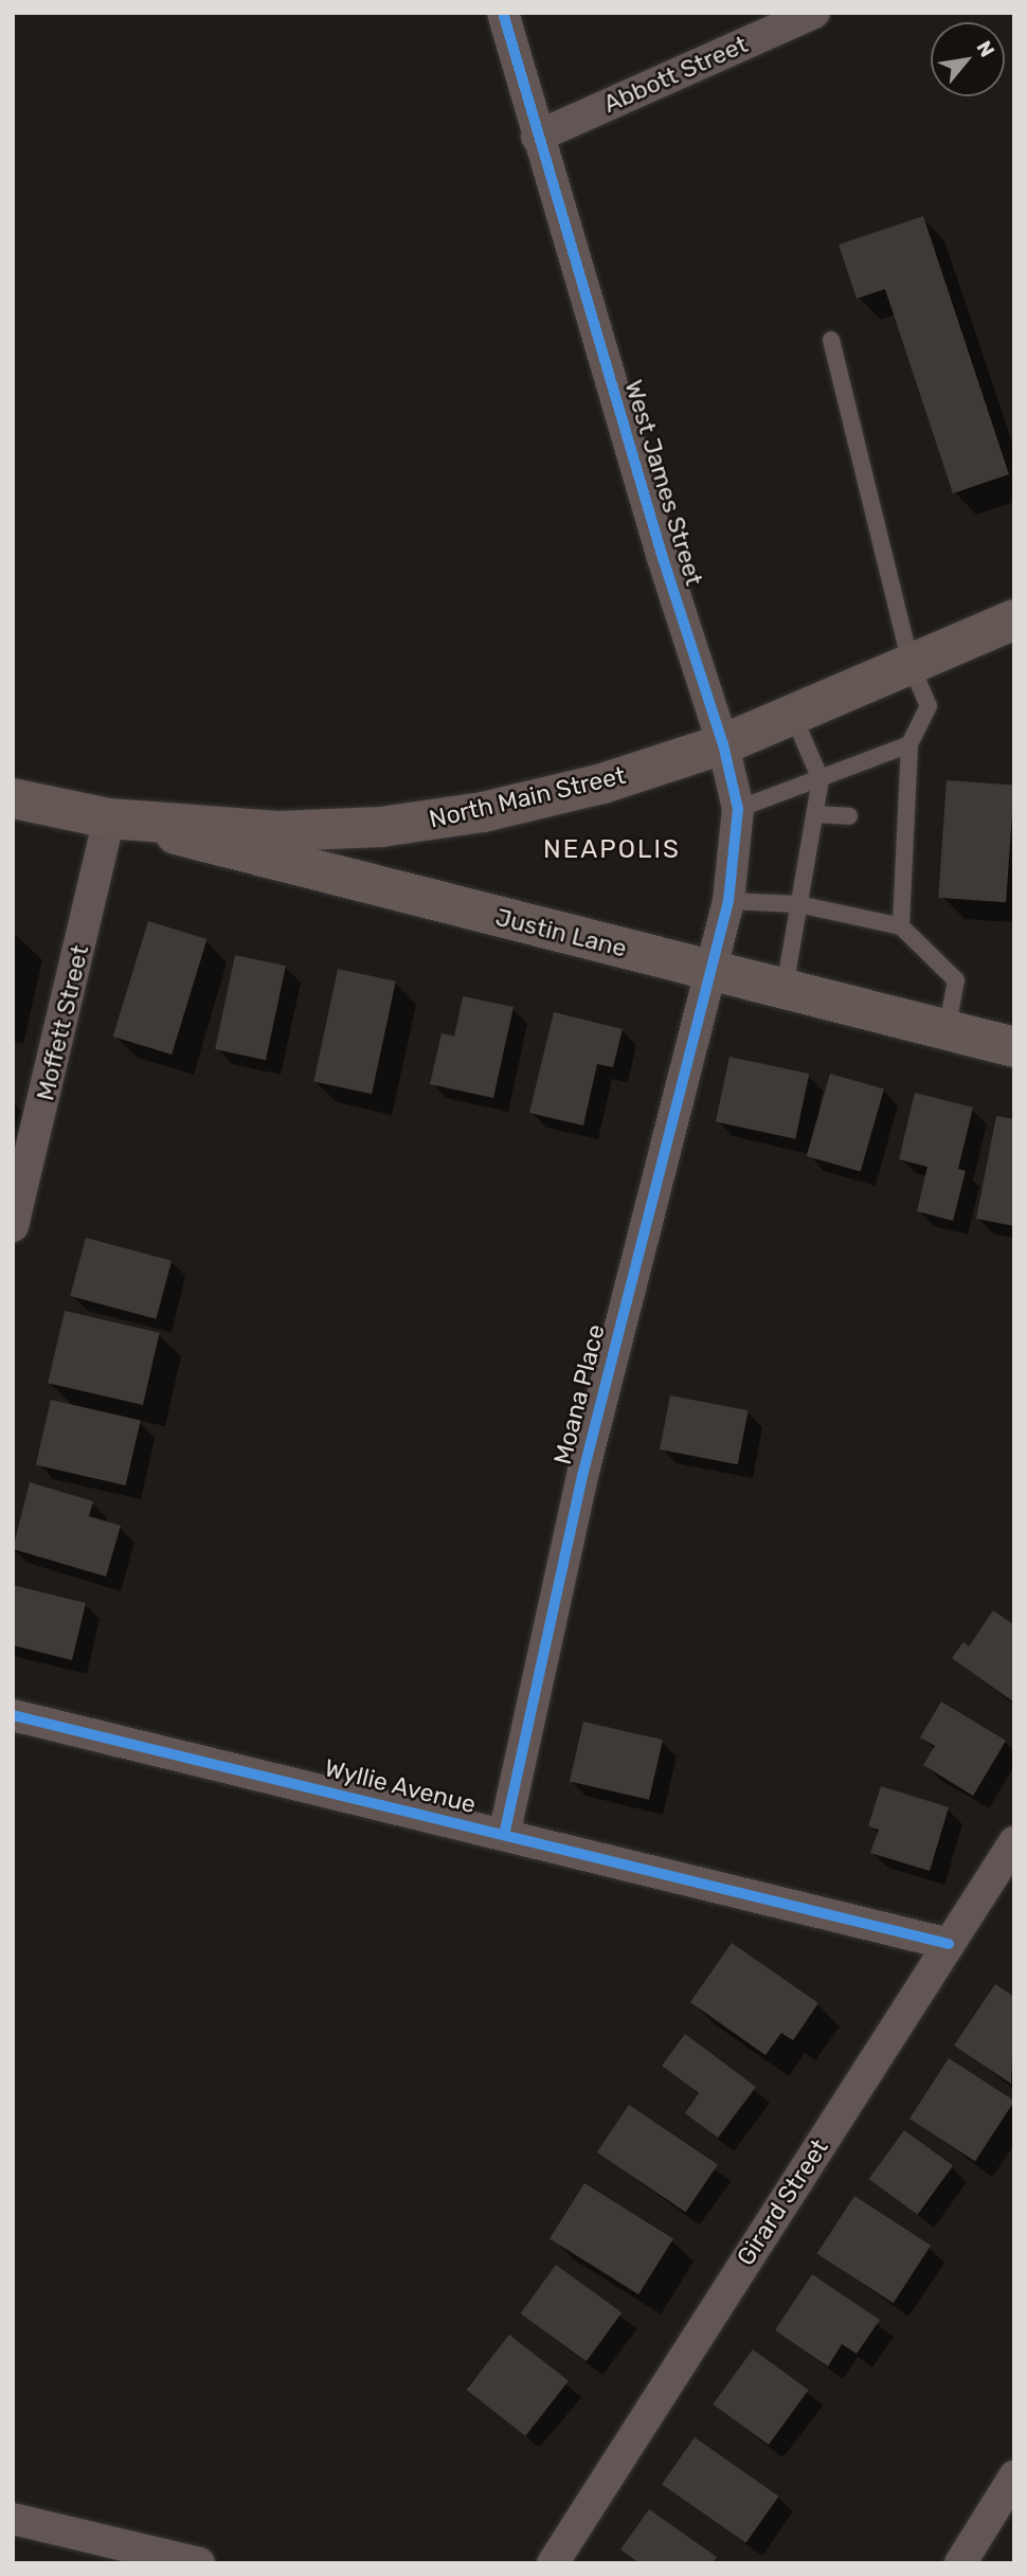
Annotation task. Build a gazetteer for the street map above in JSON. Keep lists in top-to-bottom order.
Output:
{
  "streets": {
    "main road": ["North Main Street", "Justin Lane"],
    "street": [
      "Abbott Street",
      "West James Street",
      "Moffett Street",
      "Moana Place",
      "Wyllie Avenue",
      "Girard Street"
    ]
  },
  "crossings": [
    ["Abbott Street", "West James Street"],
    ["West James Street", "North Main Street"],
    ["West James Street", "Justin Lane"],
    ["West James Street", "Moana Place"],
    ["North Main Street", "Justin Lane"],
    ["North Main Street", "Moffett Street"],
    ["Justin Lane", "Moffett Street"],
    ["Justin Lane", "Moana Place"],
    ["Moana Place", "Wyllie Avenue"],
    ["Wyllie Avenue", "Girard Street"]
  ],
  "districts": ["NEAPOLIS"],
  "north": "top right"
}
